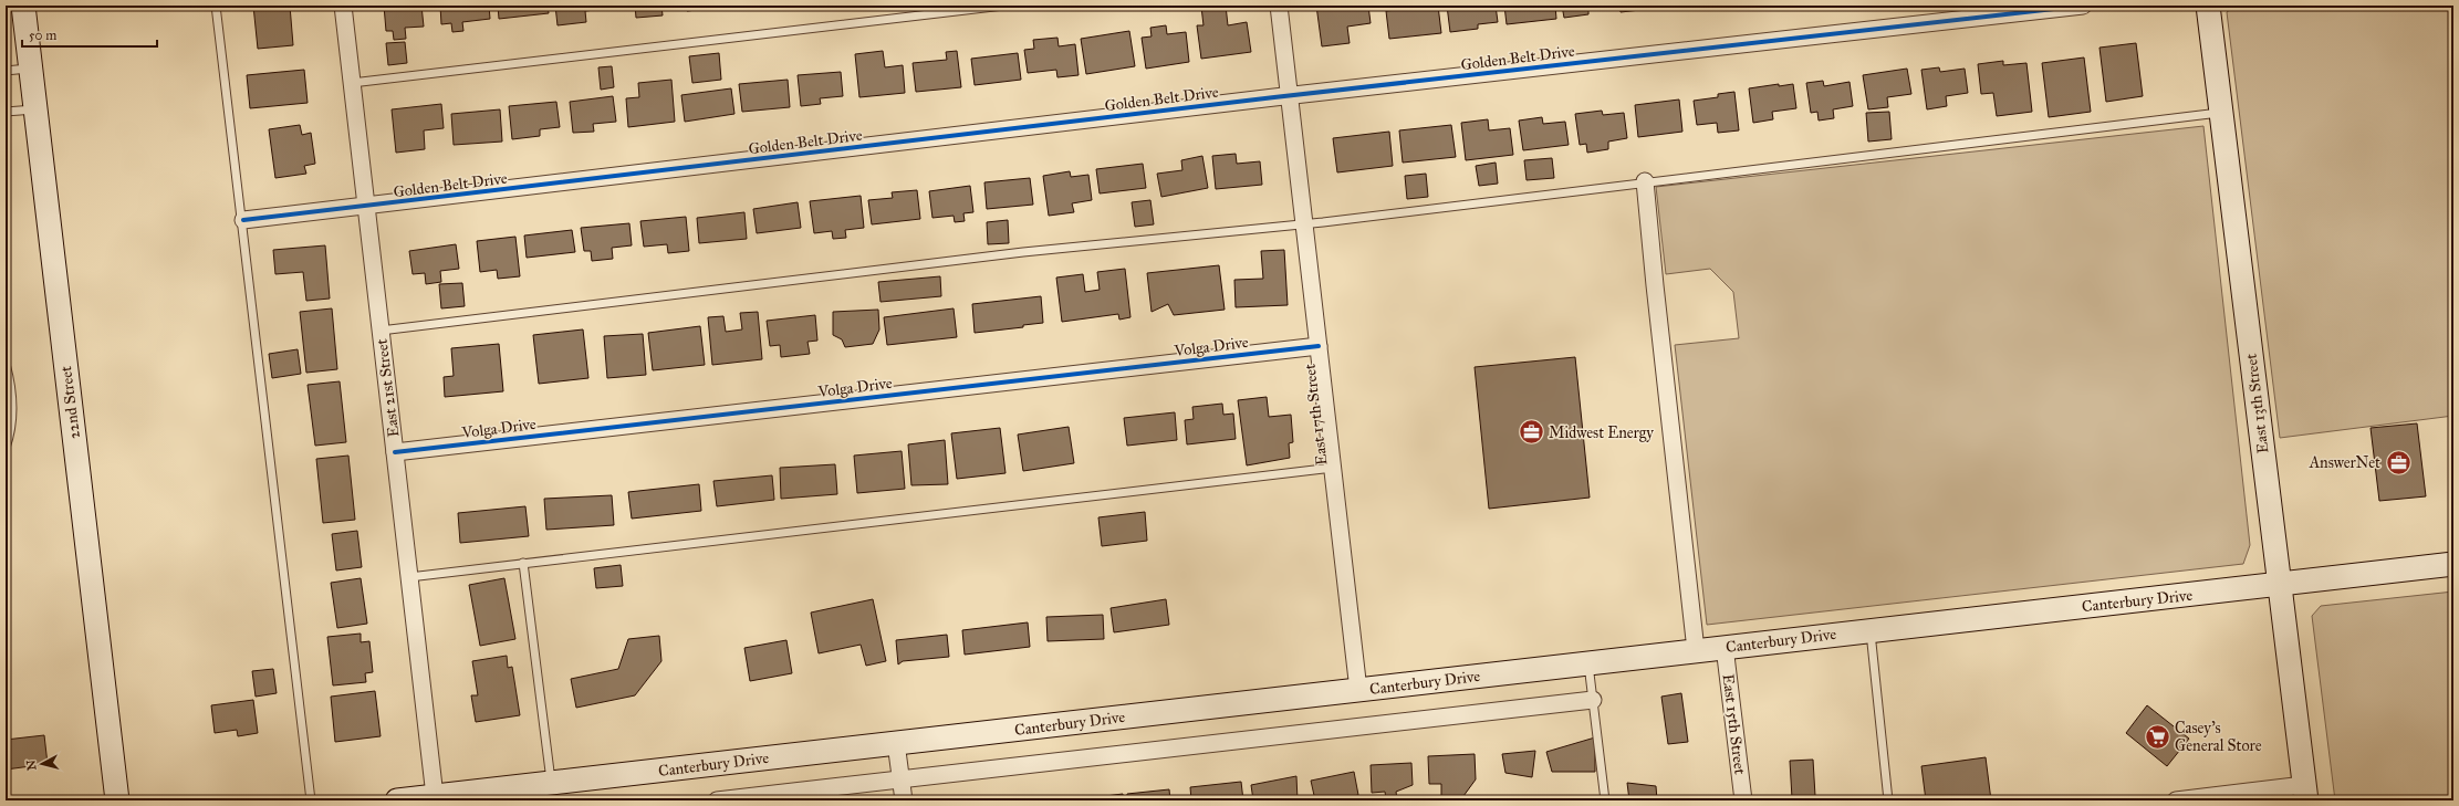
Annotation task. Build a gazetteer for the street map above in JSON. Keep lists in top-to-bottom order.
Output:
{
  "streets": {
    "main road": ["22nd Street", "East 13th Street", "Canterbury Drive"],
    "street": [
      "Golden Belt Drive",
      "Volga Drive",
      "East 21st Street",
      "East 17th Street",
      "East 15th Street"
    ]
  },
  "crossings": [
    ["Golden Belt Drive", "East 21st Street"],
    ["Golden Belt Drive", "East 17th Street"],
    ["Volga Drive", "East 21st Street"],
    ["Volga Drive", "East 17th Street"],
    ["East 21st Street", "Canterbury Drive"],
    ["East 13th Street", "Canterbury Drive"],
    ["East 17th Street", "Canterbury Drive"],
    ["Canterbury Drive", "East 15th Street"]
  ],
  "places": {
    "office": ["Midwest Energy", "AnswerNet"],
    "supermarket": ["Casey's General Store"]
  },
  "scale_bar": "50 m",
  "north": "left"
}
